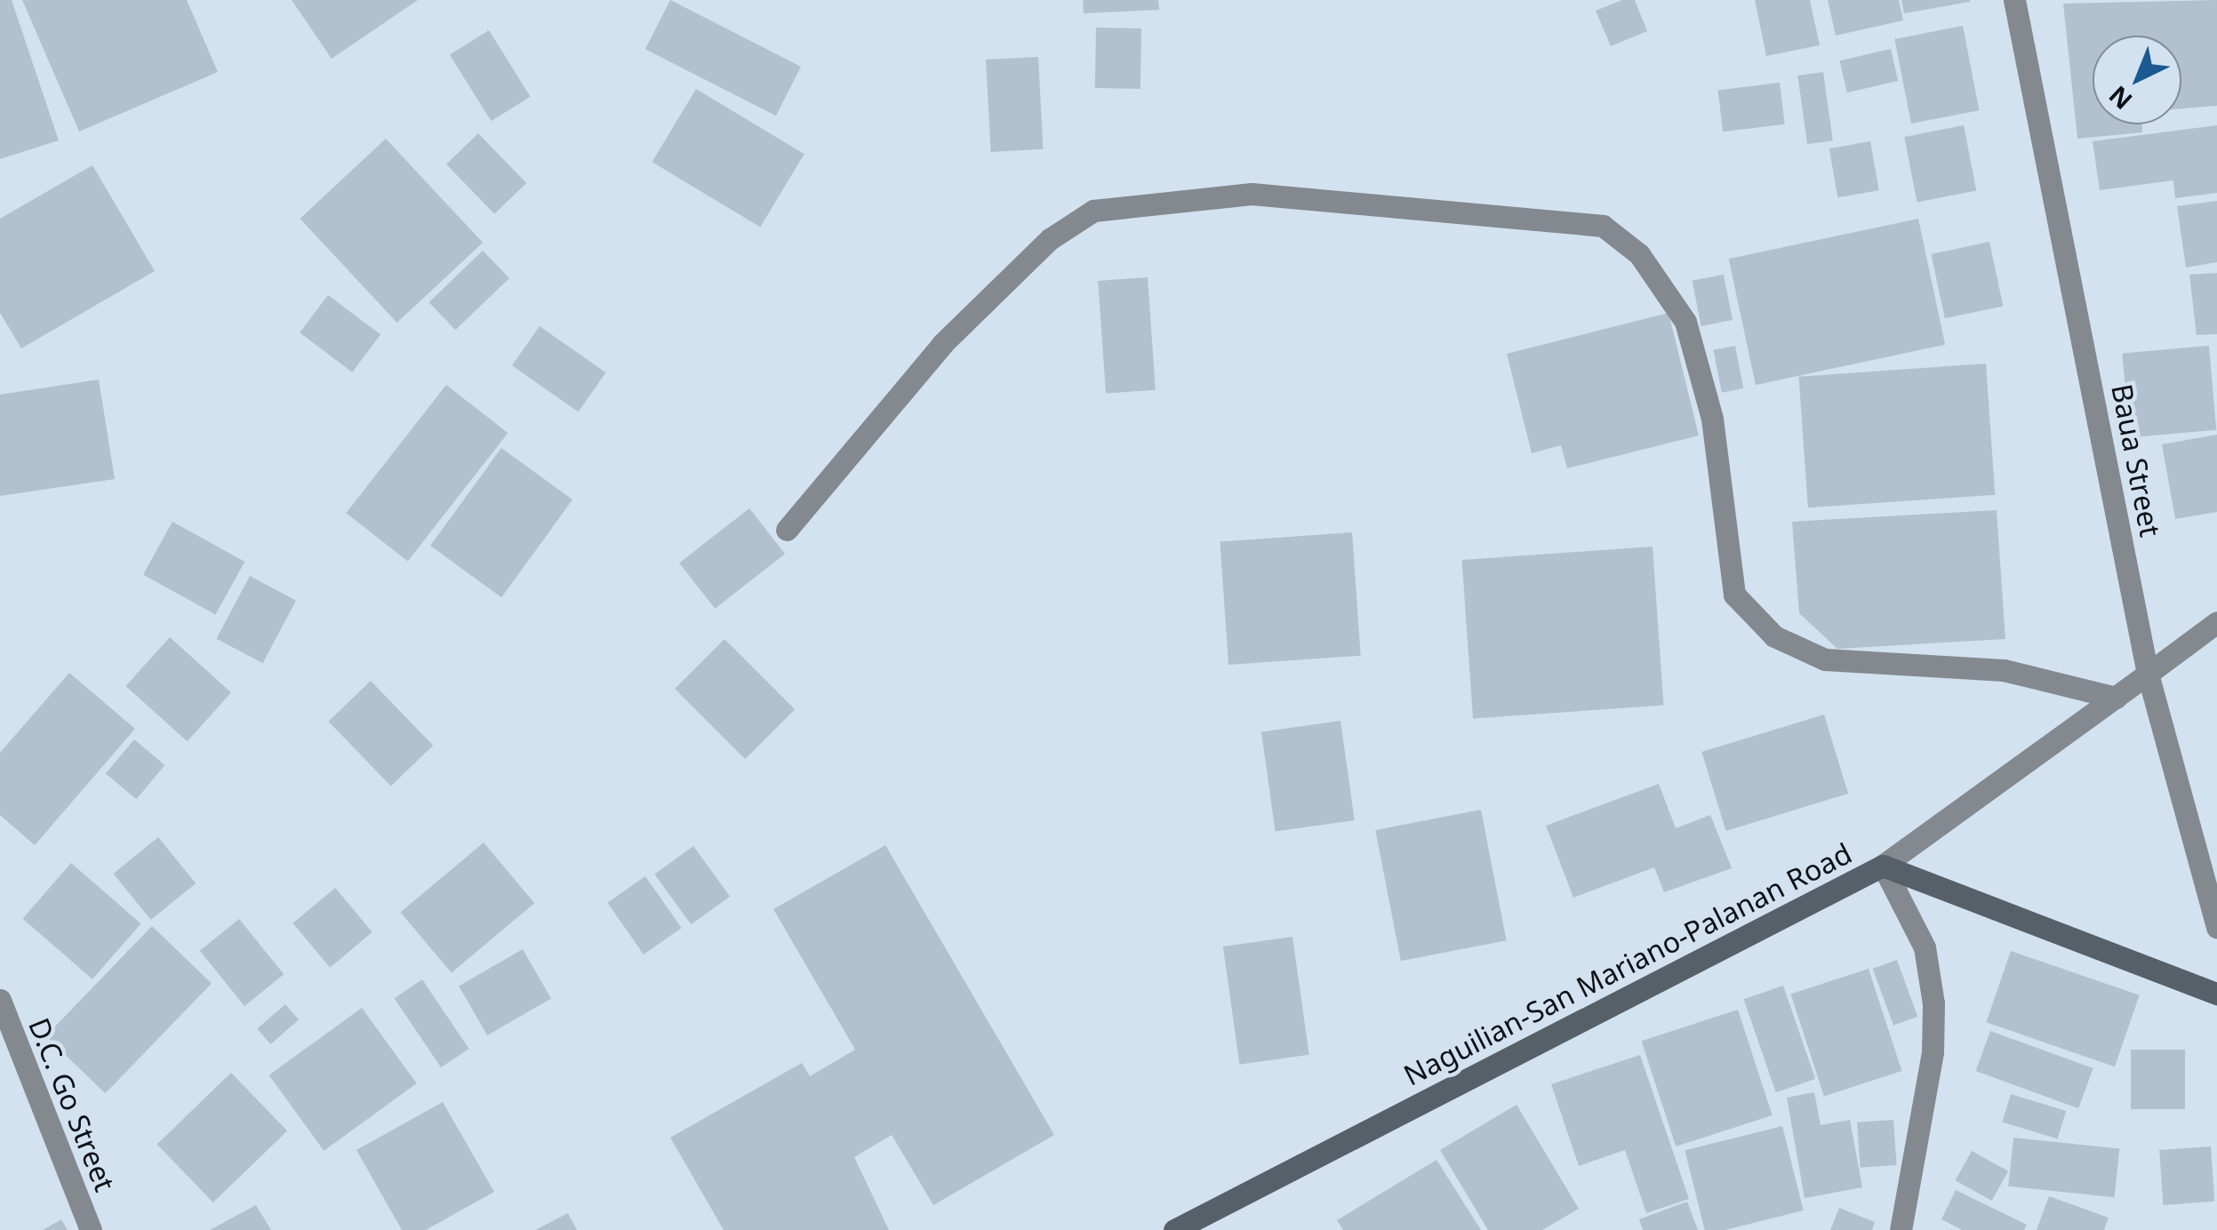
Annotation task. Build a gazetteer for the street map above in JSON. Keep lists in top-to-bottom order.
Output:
{
  "streets": {
    "main road": ["Naguilian-San Mariano-Palanan Road"],
    "street": ["Baua Street", "D.C. Go Street"]
  },
  "north": "bottom left"
}
